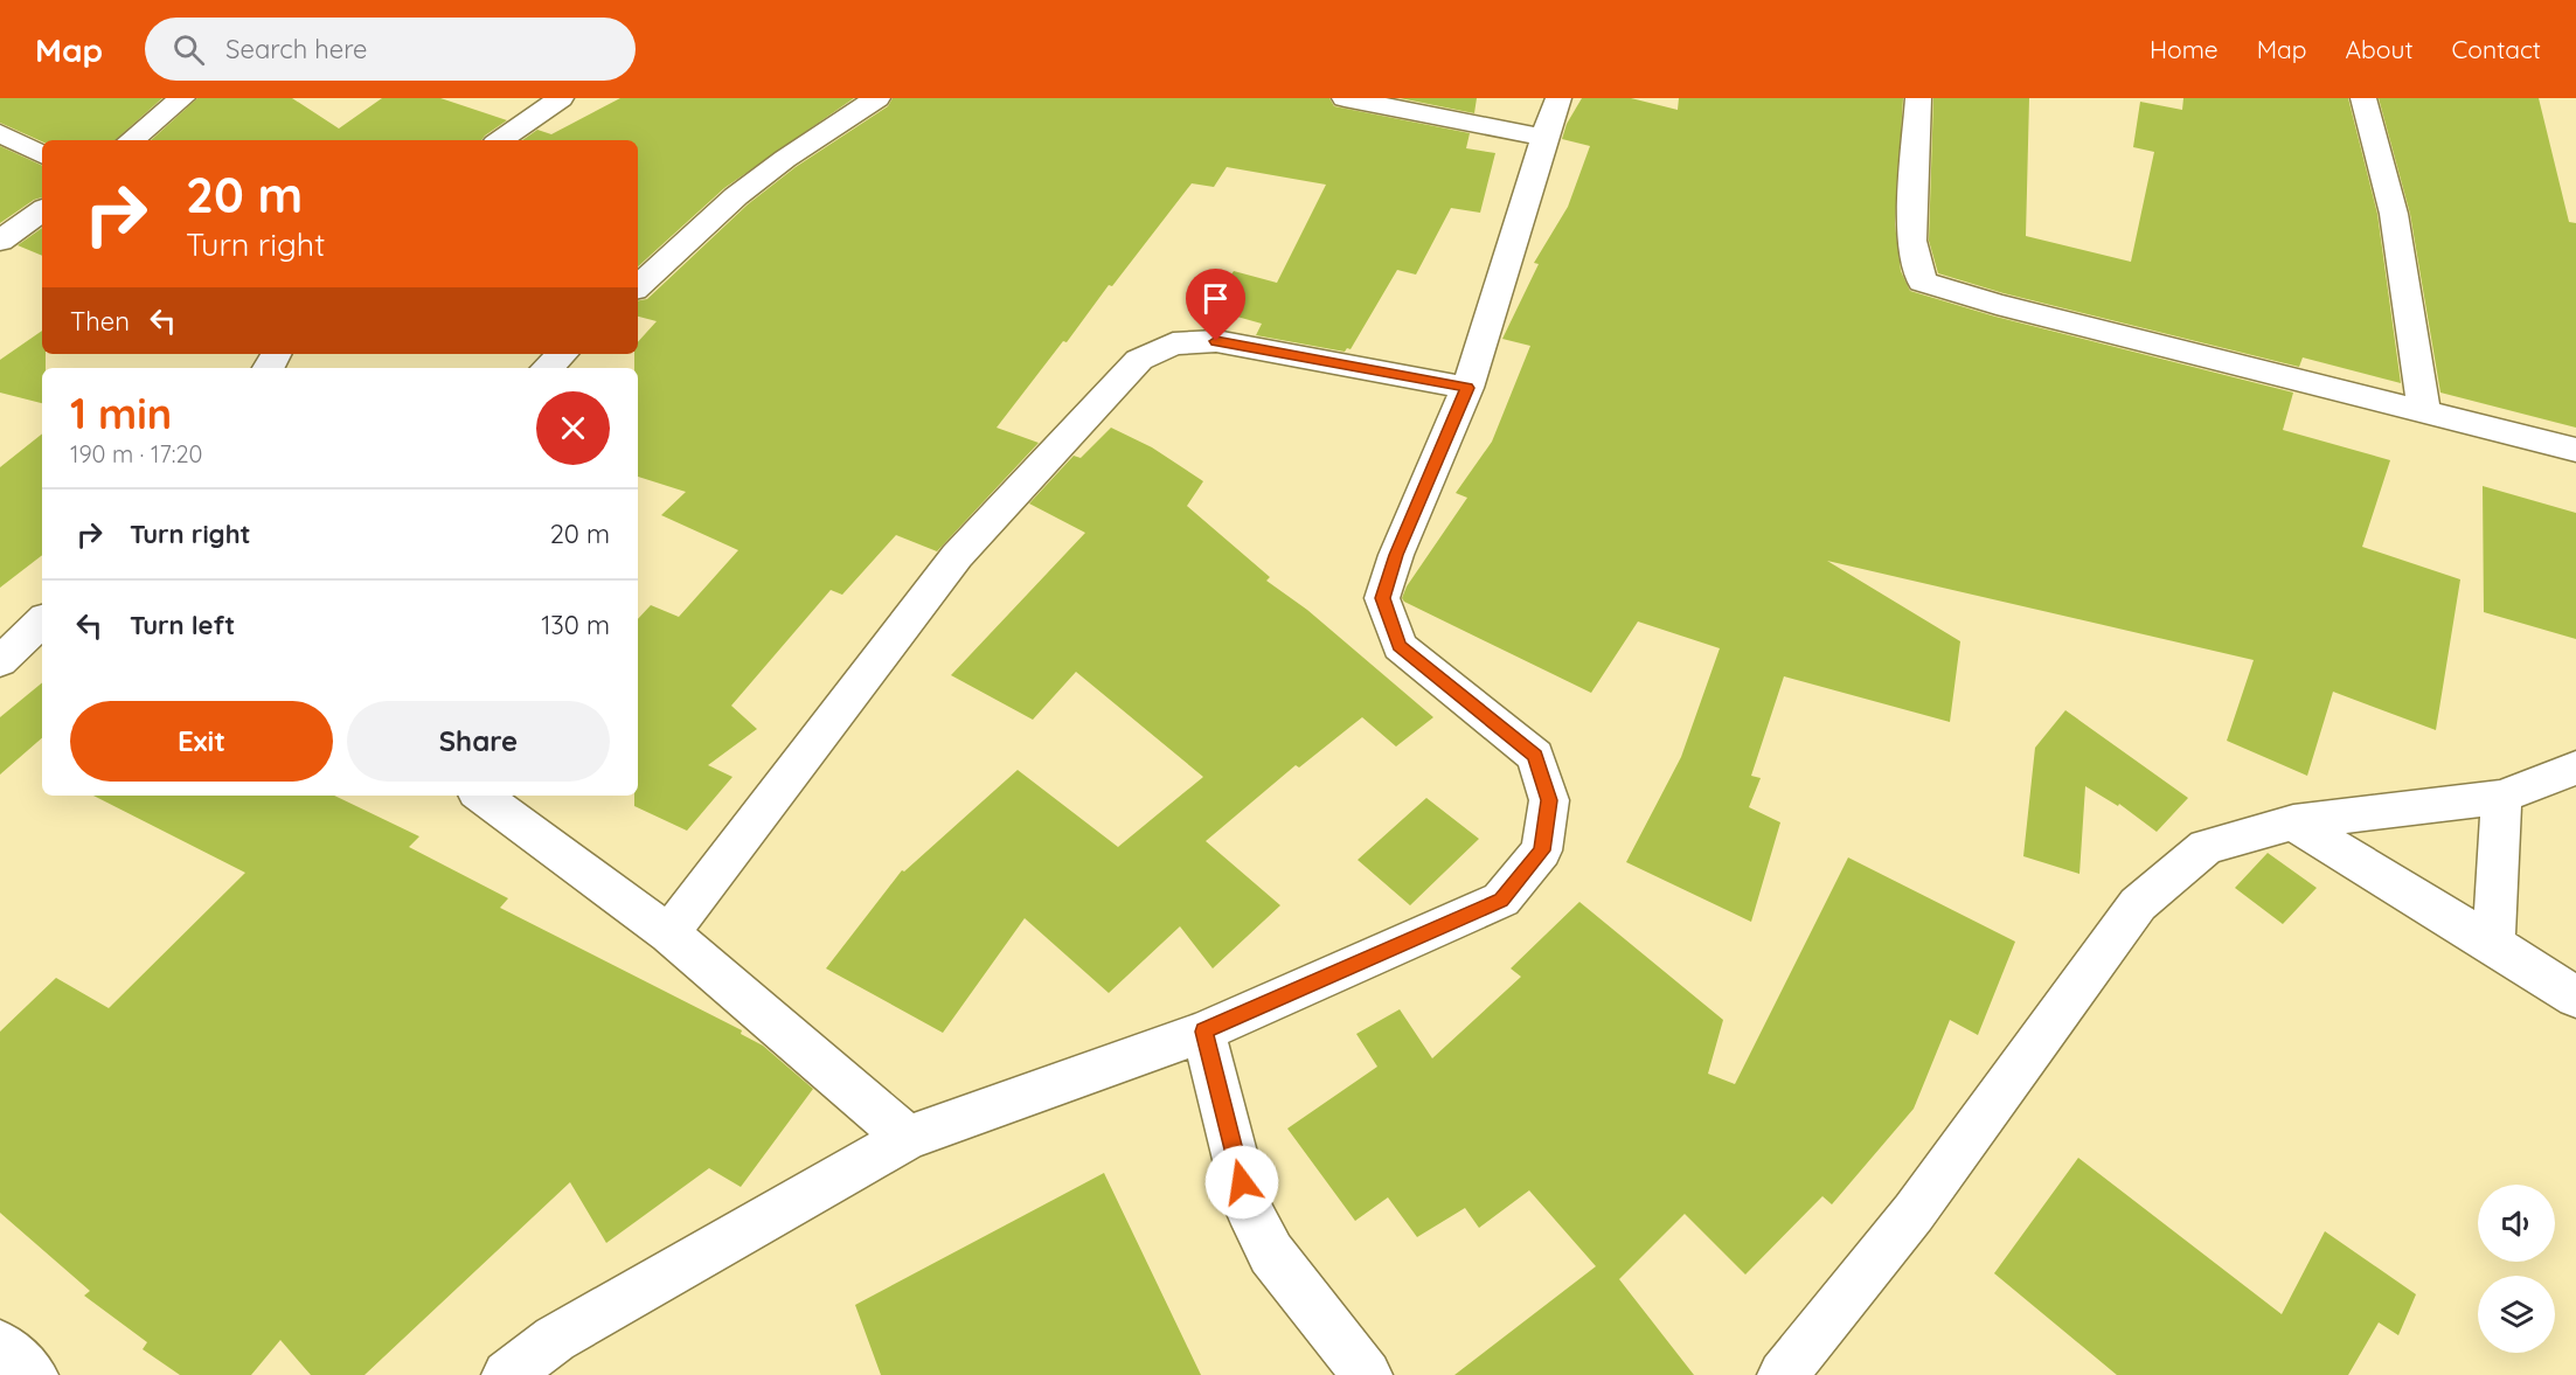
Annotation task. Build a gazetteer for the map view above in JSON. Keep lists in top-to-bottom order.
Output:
{
  "page": {
    "header": "Map",
    "search": "Search here",
    "nav": [
      "Home",
      "Map",
      "About",
      "Contact"
    ],
    "turn": ["20 m", "Turn right"],
    "then": "Then",
    "heading": ["1 min", "190 m · 17:20"],
    "list": [
      {
        "name": "Turn right",
        "value": "20 m"
      },
      {
        "name": "Turn left",
        "value": "130 m"
      }
    ],
    "buttons": ["Exit", "Share"]
  }
}
